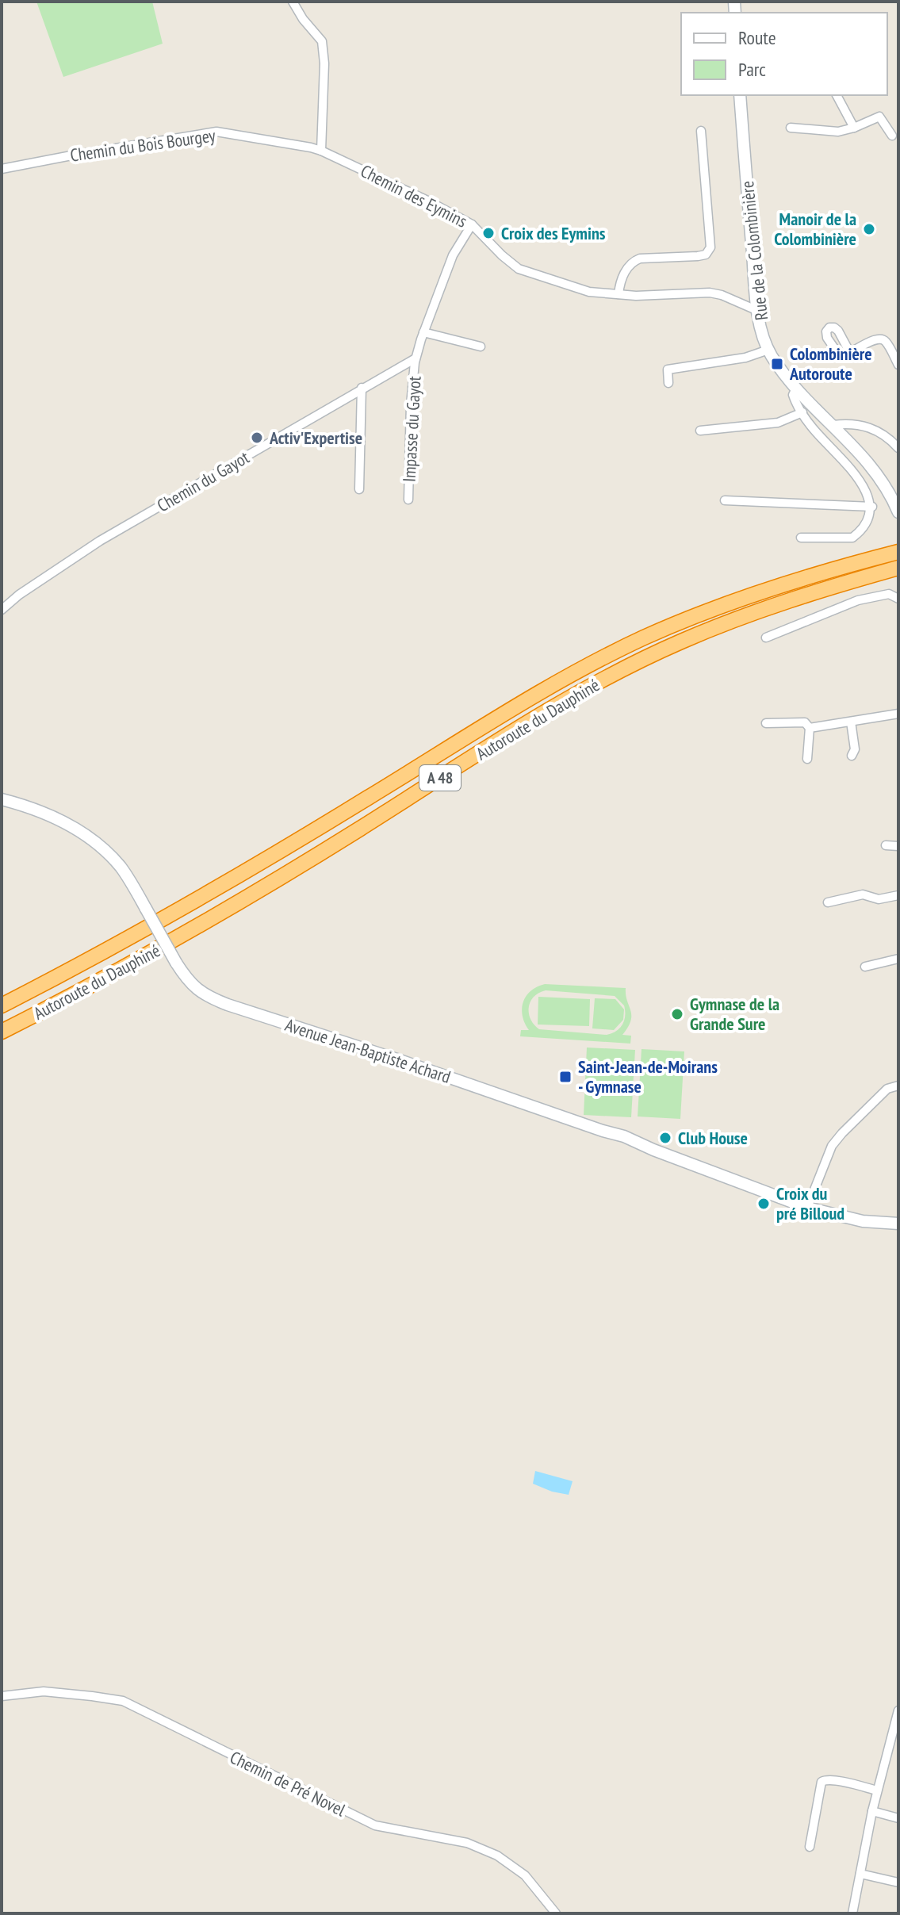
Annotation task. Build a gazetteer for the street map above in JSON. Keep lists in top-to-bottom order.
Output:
{
  "streets": {
    "highway": ["Autoroute du Dauphiné", "A 48"],
    "street": [
      "Chemin du Bois Bourgey",
      "Chemin des Eymins",
      "Rue de la Colombinière",
      "Impasse du Gayot",
      "Chemin du Gayot",
      "Avenue Jean-Baptiste Achard",
      "Chemin de Pré Novel"
    ]
  },
  "crossings": [
    ["Chemin du Bois Bourgey", "Chemin des Eymins"],
    ["Chemin des Eymins", "Rue de la Colombinière"],
    ["Impasse du Gayot", "Chemin du Gayot"]
  ],
  "places": {
    "other": [
      "Manoir de la Colombinière",
      "Croix des Eymins",
      "Activ'Expertise",
      "Gymnase de la Grande Sure",
      "Club House",
      "Croix du pré Billoud"
    ],
    "transit": ["Colombinière Autoroute", "Saint-Jean-de-Moirans - Gymnase"]
  },
  "legend": ["Route", "Parc"]
}
